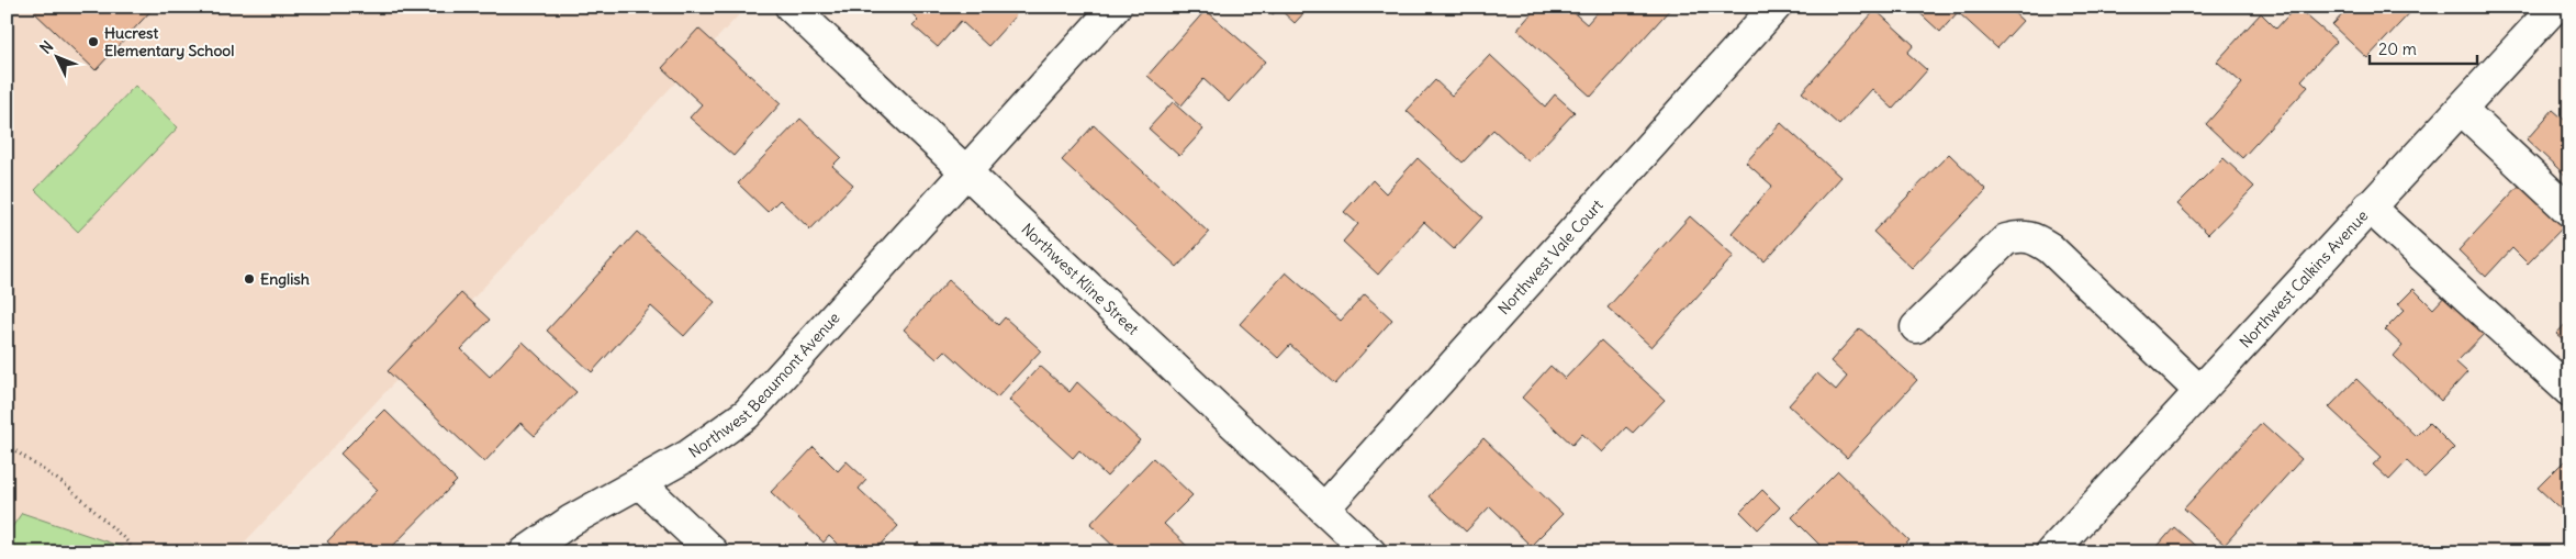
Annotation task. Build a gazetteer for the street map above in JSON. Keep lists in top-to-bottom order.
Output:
{
  "streets": {
    "street": [
      "Northwest Vale Court",
      "Northwest Calkins Avenue",
      "Northwest Kline Street",
      "Northwest Beaumont Avenue"
    ]
  },
  "crossings": [
    ["Northwest Vale Court", "Northwest Kline Street"],
    ["Northwest Kline Street", "Northwest Beaumont Avenue"]
  ],
  "places": ["Hucrest Elementary School", "English"],
  "scale_bar": "20 m",
  "north": "top left"
}
